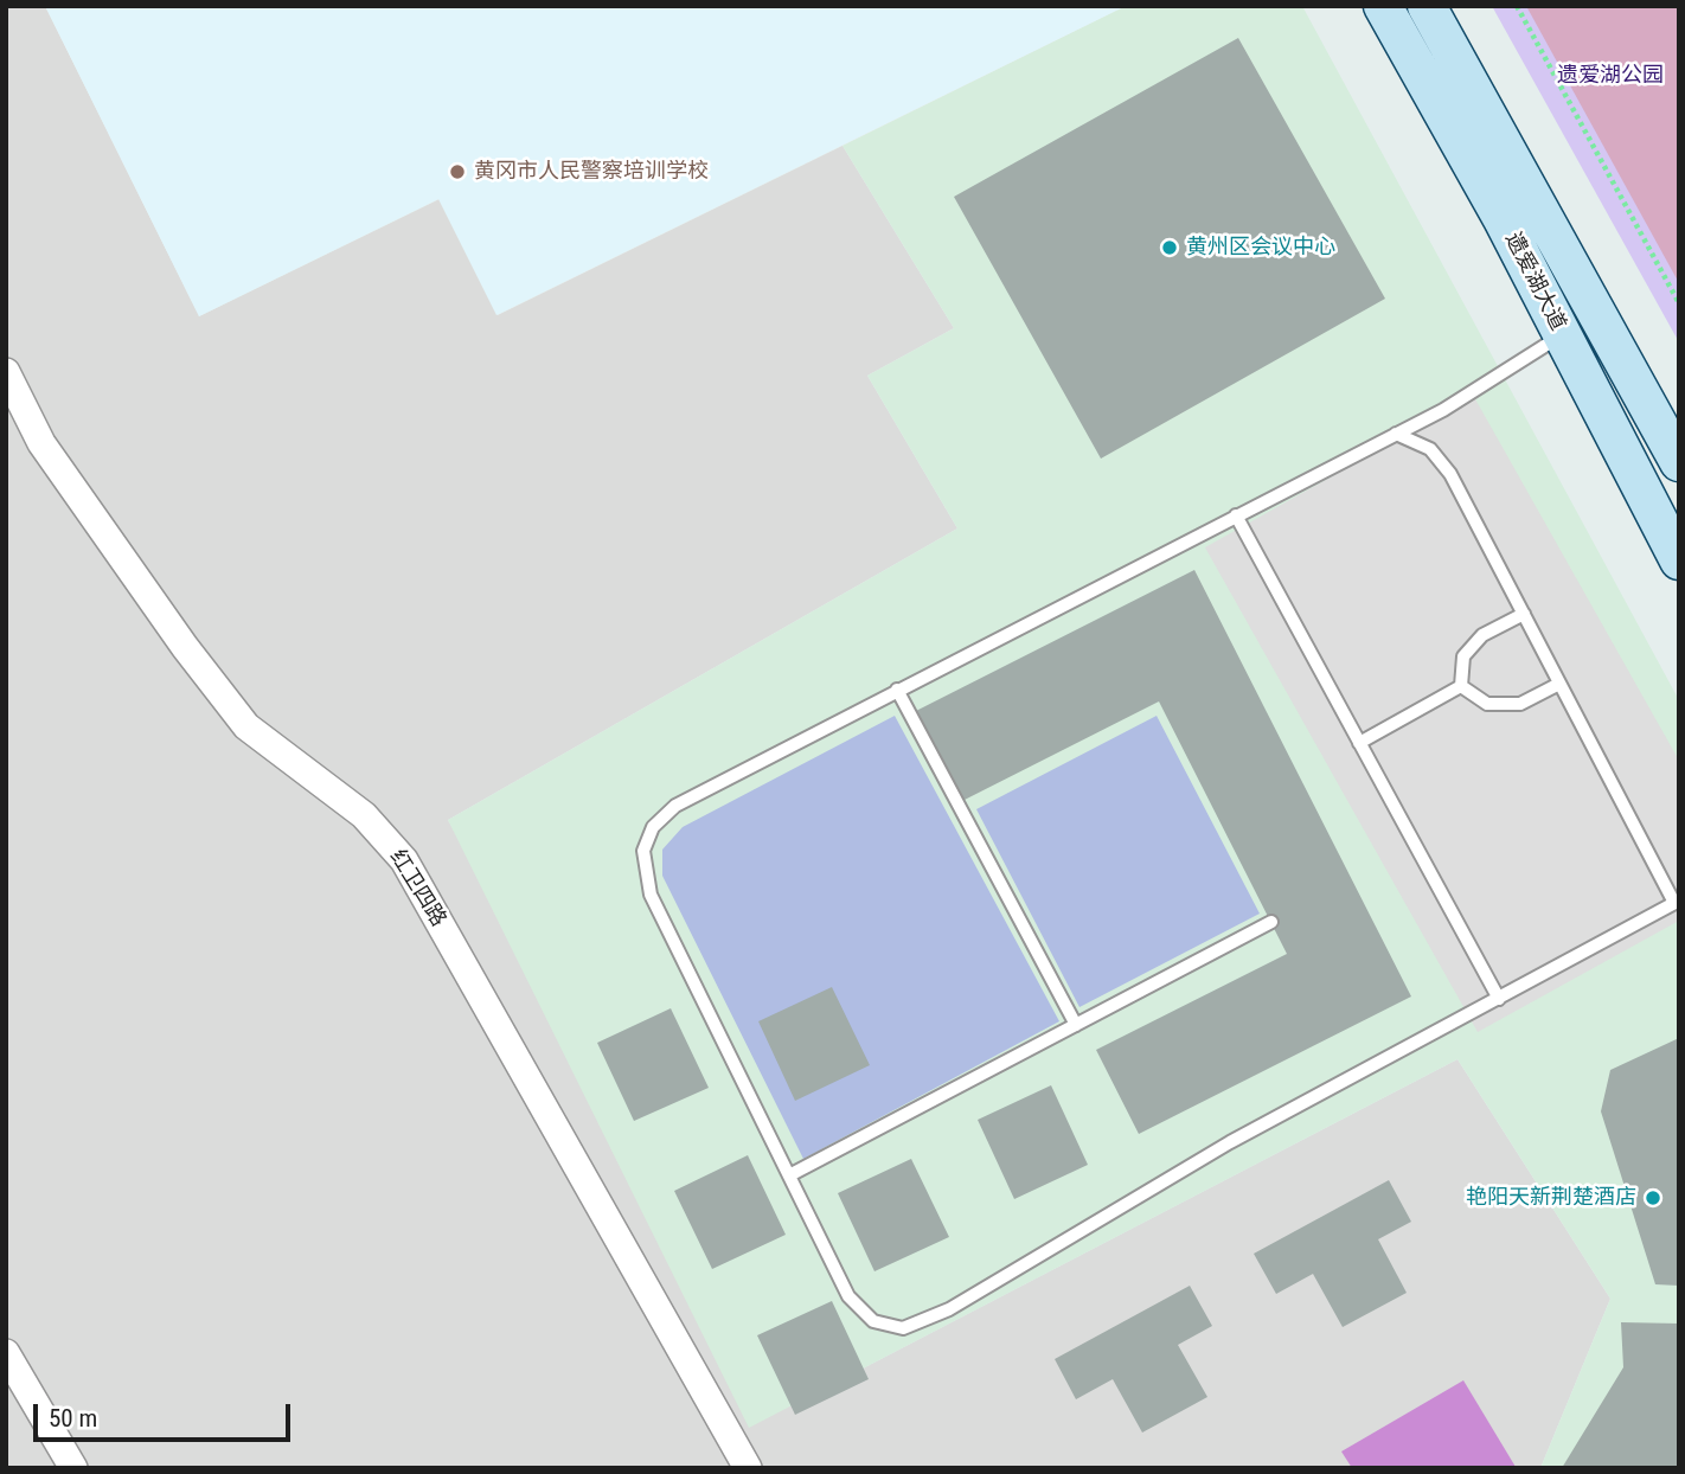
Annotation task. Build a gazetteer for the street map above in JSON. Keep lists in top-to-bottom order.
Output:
{
  "streets": {
    "main road": ["遗爱湖大道"],
    "street": ["红卫四路"]
  },
  "parks": ["遗爱湖公园"],
  "places": ["黄冈市人民警察培训学校", "黄州区会议中心", "艳阳天新荆楚酒店"],
  "scale_bar": "50 m"
}
